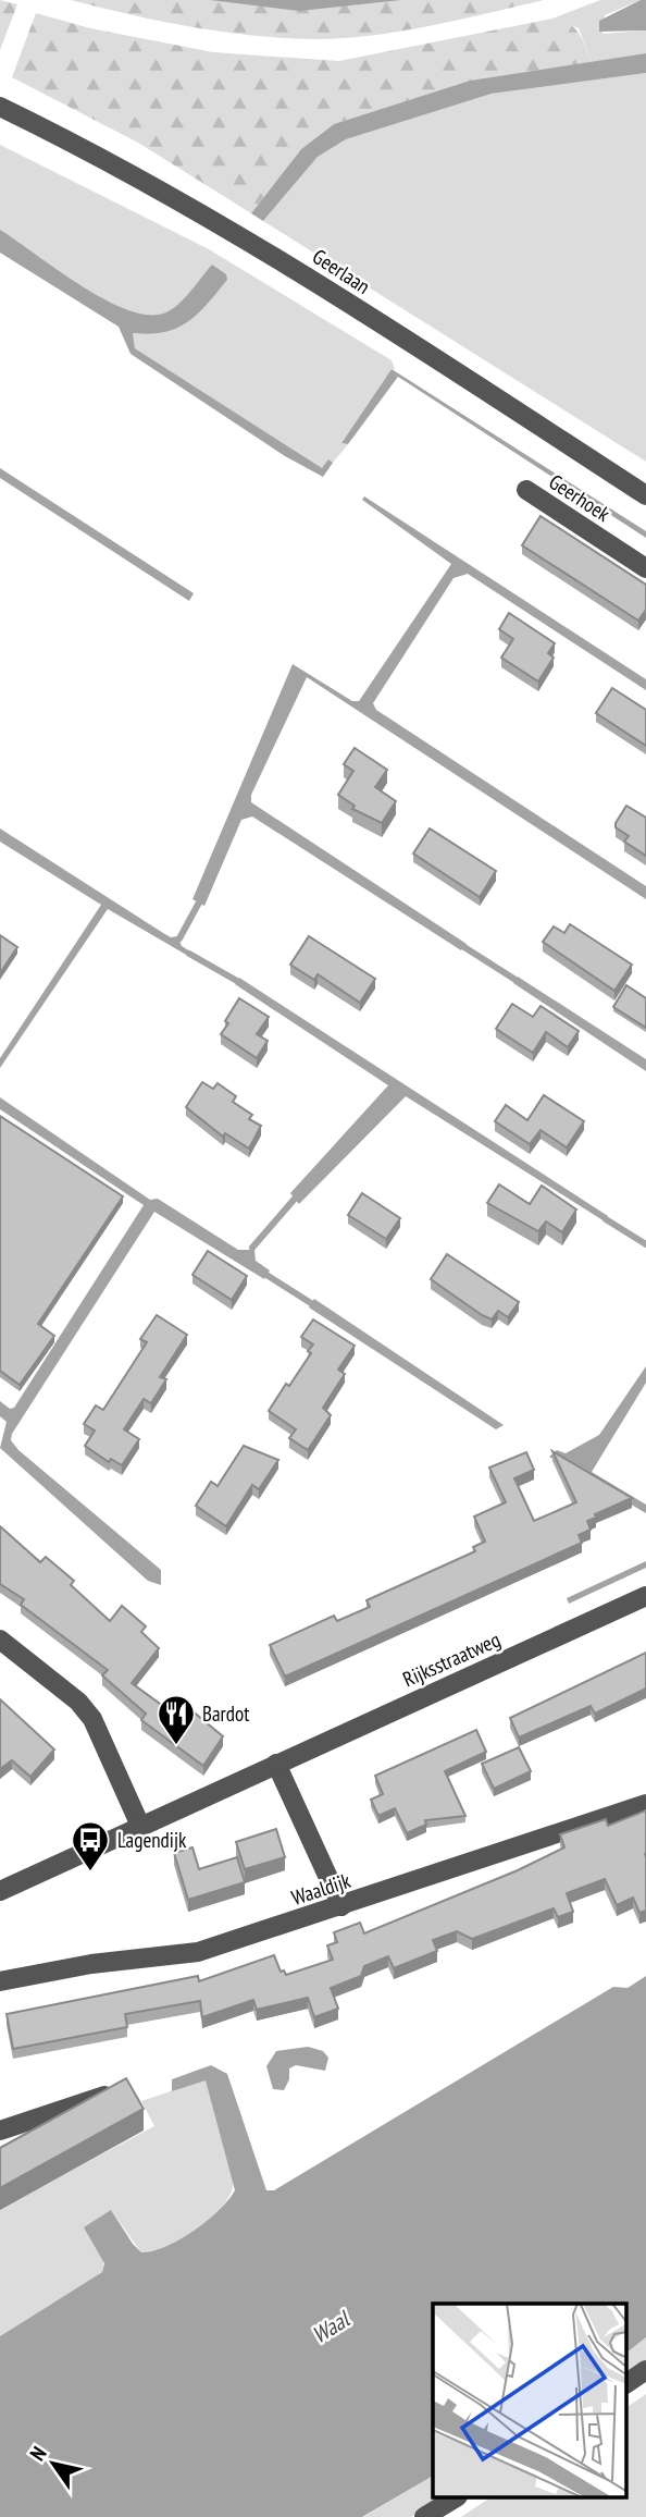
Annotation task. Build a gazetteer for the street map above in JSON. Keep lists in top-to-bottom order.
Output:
{
  "streets": {
    "street": [
      "Geerlaan",
      "Geerhoek",
      "Rijksstraatweg",
      "Waaldijk"
    ]
  },
  "water": ["Waal"],
  "places": {
    "restaurant": ["Bardot"],
    "bus stop": ["Lagendijk"]
  },
  "north": "top left"
}
